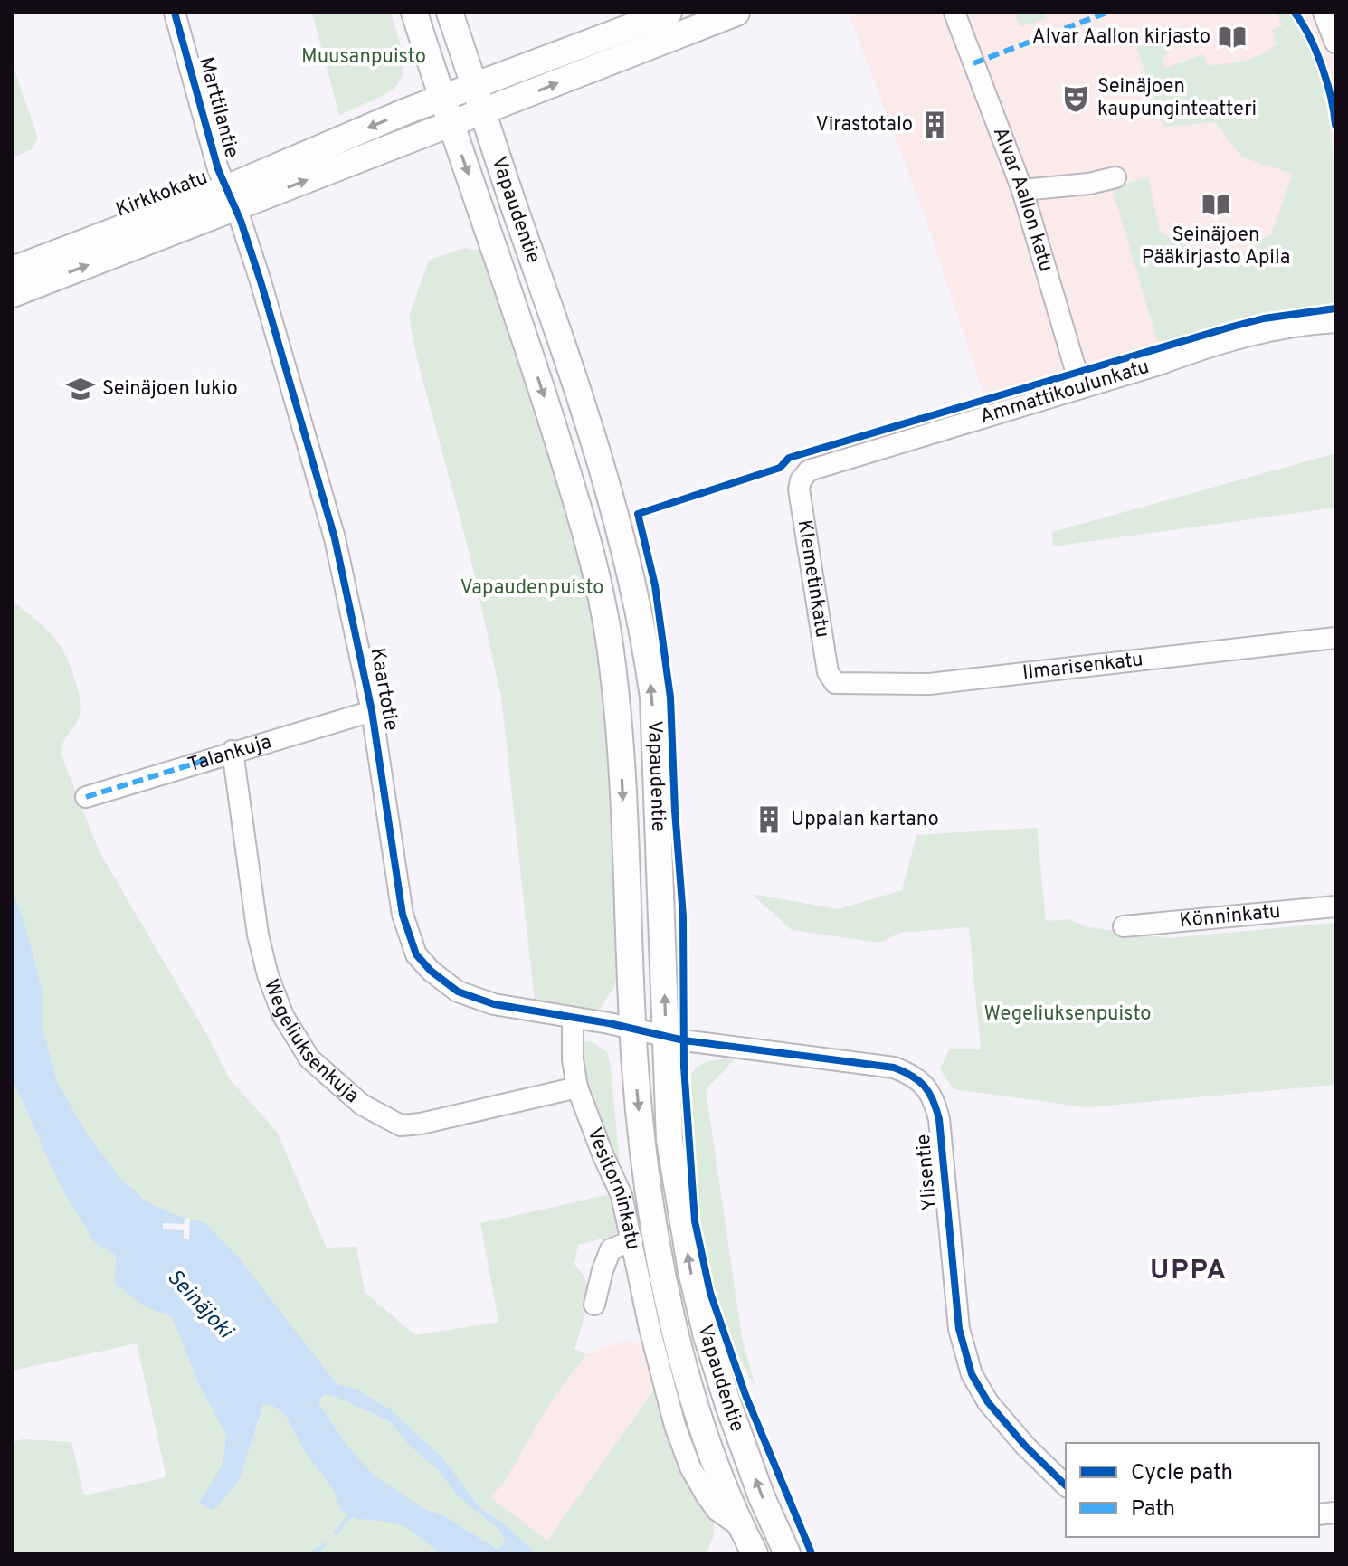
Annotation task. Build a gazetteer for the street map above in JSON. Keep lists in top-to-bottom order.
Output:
{
  "streets": {
    "main road": ["Kirkkokatu", "Vapaudentie"],
    "street": [
      "Marttilantie",
      "Alvar Aallon katu",
      "Ammattikoulunkatu",
      "Klemetinkatu",
      "Ilmarisenkatu",
      "Kaartotie",
      "Talankuja",
      "Könninkatu",
      "Wegeliuksenkuja",
      "Ylisentie",
      "Vesitorninkatu"
    ]
  },
  "crossings": [
    ["Marttilantie", "Kirkkokatu"],
    ["Marttilantie", "Kaartotie"],
    ["Kirkkokatu", "Vapaudentie"],
    ["Kirkkokatu", "Kaartotie"],
    ["Alvar Aallon katu", "Ammattikoulunkatu"],
    ["Vapaudentie", "Kaartotie"],
    ["Vapaudentie", "Ylisentie"],
    ["Vapaudentie", "Vesitorninkatu"],
    ["Ammattikoulunkatu", "Klemetinkatu"],
    ["Klemetinkatu", "Ilmarisenkatu"],
    ["Kaartotie", "Talankuja"],
    ["Kaartotie", "Ylisentie"],
    ["Kaartotie", "Vesitorninkatu"],
    ["Talankuja", "Wegeliuksenkuja"],
    ["Wegeliuksenkuja", "Vesitorninkatu"]
  ],
  "districts": ["UPPA"],
  "water": ["Seinäjoki"],
  "parks": ["Muusanpuisto", "Vapaudenpuisto", "Wegeliuksenpuisto"],
  "places": {
    "library": ["Alvar Aallon kirjasto", "Seinäjoen Pääkirjasto Apila"],
    "theatre": ["Seinäjoen kaupunginteatteri"],
    "building": ["Virastotalo", "Uppalan kartano"],
    "school or university": ["Seinäjoen lukio"]
  },
  "legend": ["Cycle path", "Path"]
}
